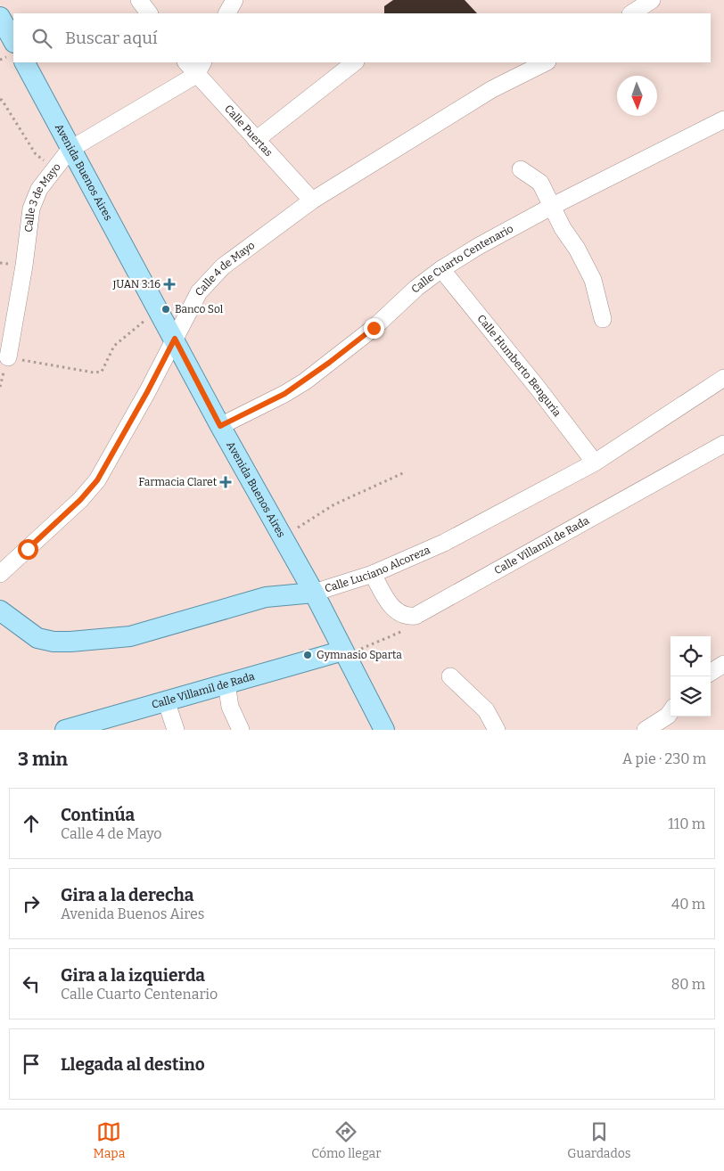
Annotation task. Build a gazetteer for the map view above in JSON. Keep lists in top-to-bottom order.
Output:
{
  "streets": {
    "main road": ["Avenida Buenos Aires", "Calle Villamil de Rada", "Calle Luciano Alcoreza"],
    "street": [
      "Calle Puertas",
      "Calle 3 de Mayo",
      "Calle Cuarto Centenario",
      "Calle 4 de Mayo",
      "Calle Humberto Benguria"
    ]
  },
  "crossings": [
    ["Calle Puertas", "Calle 3 de Mayo"],
    ["Calle Puertas", "Calle 4 de Mayo"],
    ["Avenida Buenos Aires", "Calle 3 de Mayo"],
    ["Avenida Buenos Aires", "Calle Cuarto Centenario"],
    ["Avenida Buenos Aires", "Calle 4 de Mayo"],
    ["Avenida Buenos Aires", "Calle Villamil de Rada"],
    ["Avenida Buenos Aires", "Calle Luciano Alcoreza"],
    ["Calle Cuarto Centenario", "Calle Humberto Benguria"],
    ["Calle Humberto Benguria", "Calle Luciano Alcoreza"]
  ],
  "places": {
    "health": ["JUAN 3:16", "Farmacia Claret"],
    "other": ["Banco Sol", "Gymnasio Sparta"]
  },
  "north": "bottom",
  "page": {
    "search": "Buscar aquí",
    "heading": ["3 min", "A pie · 230 m"],
    "list": [
      ["Continúa", "Calle 4 de Mayo", "110 m"],
      ["Gira a la derecha", "Avenida Buenos Aires", "40 m"],
      ["Gira a la izquierda", "Calle Cuarto Centenario", "80 m"],
      "Llegada al destino"
    ],
    "nav": ["Mapa", "Cómo llegar", "Guardados"]
  }
}
